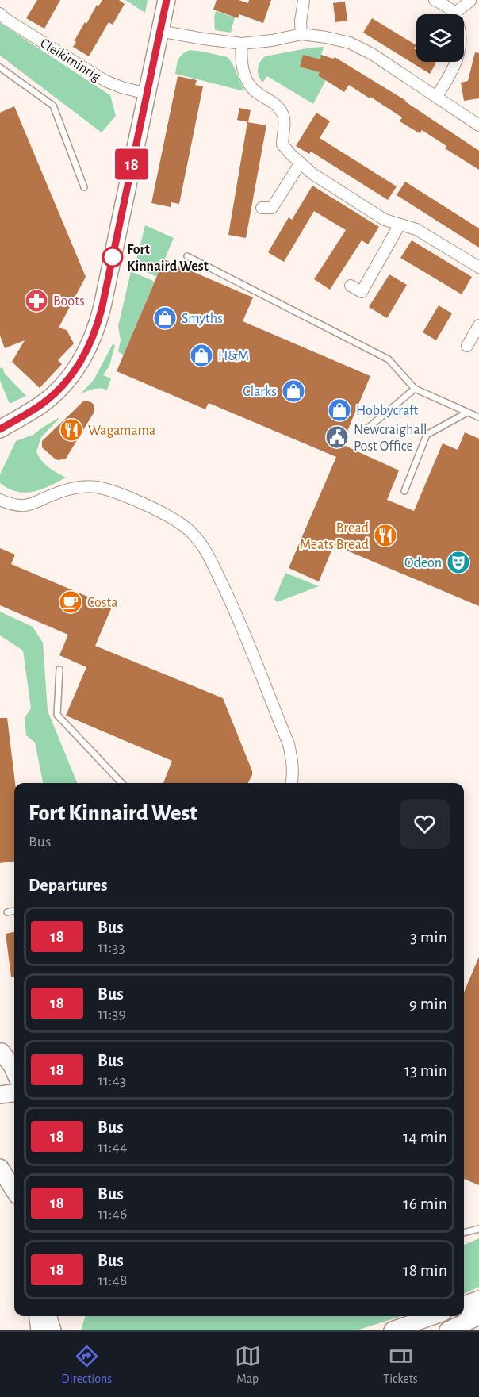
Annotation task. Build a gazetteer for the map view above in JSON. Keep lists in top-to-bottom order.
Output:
{
  "streets": {
    "street": ["Cleikiminrig"]
  },
  "places": {
    "other": ["Fort Kinnaird West"],
    "pharmacy": ["Boots"],
    "shop": [
      "Smyths",
      "H&M",
      "Clarks",
      "Hobbycraft"
    ],
    "restaurant": ["Wagamama", "Bread Meats Bread"],
    "public building": ["Newcraighall Post Office"],
    "theatre": ["Odeon"],
    "cafe": ["Costa"]
  },
  "lines": ["bus line 18"],
  "page": {
    "on_map": "18",
    "heading": [
      ["Fort Kinnaird West", "Bus"],
      "Departures"
    ],
    "list": [
      {
        "mark": "18",
        "name": "Bus",
        "note": "11:33",
        "value": "3 min"
      },
      {
        "mark": "18",
        "name": "Bus",
        "note": "11:39",
        "value": "9 min"
      },
      {
        "mark": "18",
        "name": "Bus",
        "note": "11:43",
        "value": "13 min"
      },
      {
        "mark": "18",
        "name": "Bus",
        "note": "11:44",
        "value": "14 min"
      },
      {
        "mark": "18",
        "name": "Bus",
        "note": "11:46",
        "value": "16 min"
      },
      {
        "mark": "18",
        "name": "Bus",
        "note": "11:48",
        "value": "18 min"
      }
    ],
    "tabs": ["Directions", "Map", "Tickets"]
  }
}
